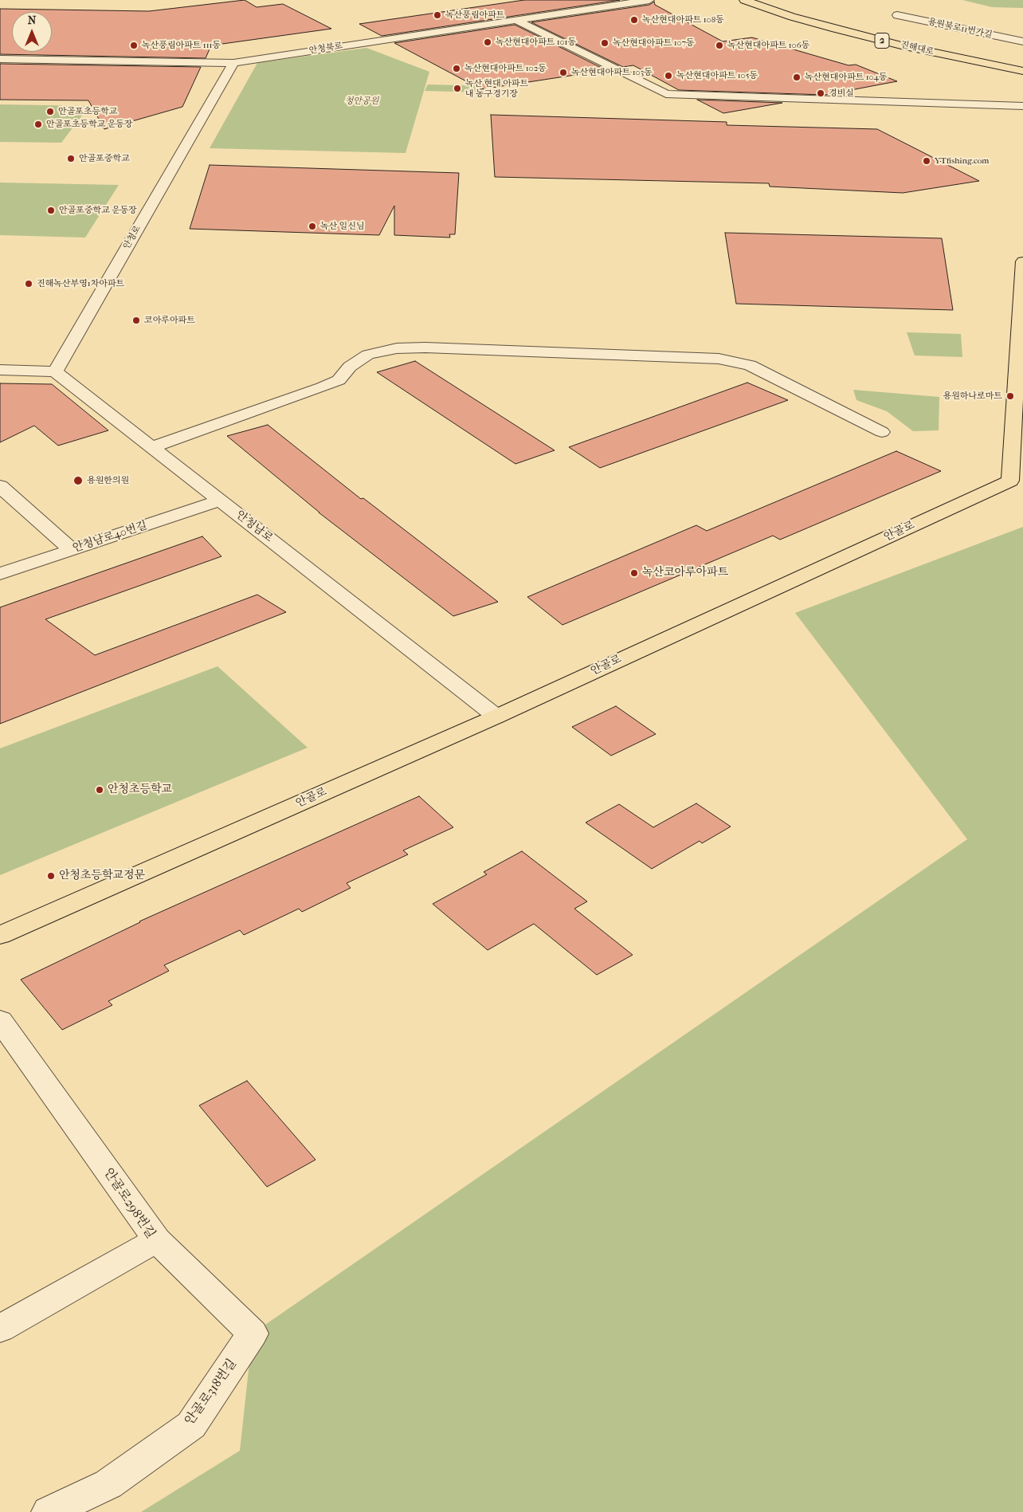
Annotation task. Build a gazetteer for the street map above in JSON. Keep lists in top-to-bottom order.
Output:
{
  "streets": {
    "main road": ["2", "진해대로", "안골로"],
    "street": [
      "용원북로11번가길",
      "안청북로",
      "안청로",
      "안청남로",
      "안청남로40번길",
      "안골로298번길",
      "안골로318번길"
    ]
  },
  "crossings": [
    ["안청북로", "안청로"],
    ["안청로", "안청남로"],
    ["안청남로", "안골로"],
    ["안청남로", "안청남로40번길"],
    ["안골로298번길", "안골로318번길"]
  ],
  "parks": ["청안공원"],
  "places": [
    "녹산풍림아파트",
    "녹산현대아파트 108동",
    "녹산현대아파트 101동",
    "녹산현대아파트 107동",
    "녹산풍림아파트 111동",
    "녹산현대아파트 106동",
    "녹산현대아파트 102동",
    "녹산현대아파트 103동",
    "녹산현대아파트 105동",
    "녹산현대아파트 104동",
    "녹산 현대 아파트 내 농구경기장",
    "경비실",
    "안골포초등학교",
    "안골포초등학교 운동장",
    "안골포중학교",
    "YTfishing.com",
    "안골포중학교 운동장",
    "녹산 일신님",
    "진해녹산부영1차아파트",
    "코아루아파트",
    "용원하나로마트",
    "용원한의원",
    "녹산코아루아파트",
    "안청초등학교",
    "안청초등학교정문"
  ],
  "north": "top"
}
